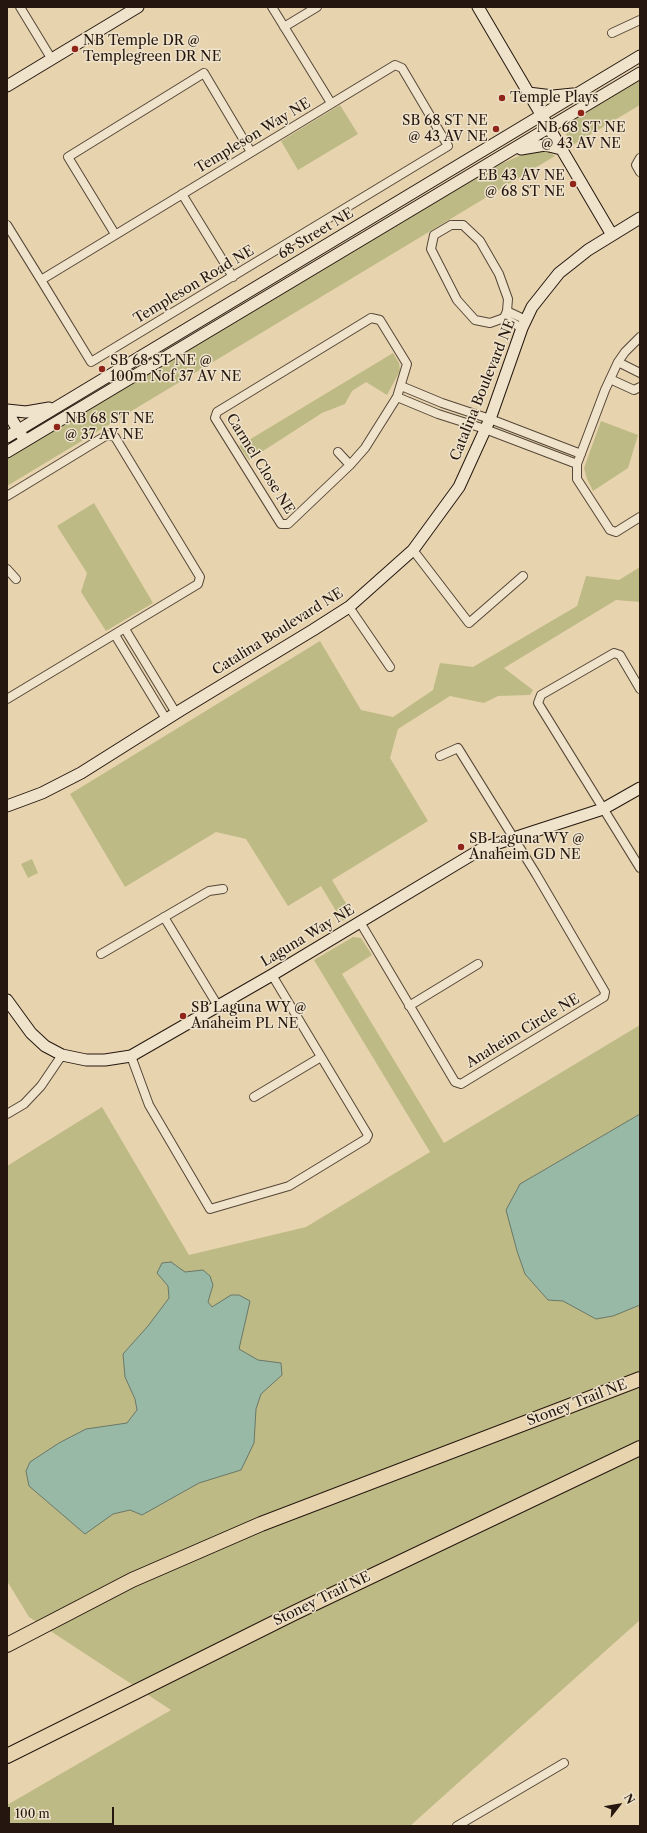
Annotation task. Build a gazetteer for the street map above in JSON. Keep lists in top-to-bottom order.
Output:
{
  "streets": {
    "highway": ["Stoney Trail NE"],
    "street": [
      "Templeson Way NE",
      "68 Street NE",
      "Templeson Road NE",
      "Catalina Boulevard NE",
      "Carmel Close NE",
      "Laguna Way NE",
      "Anaheim Circle NE"
    ]
  },
  "crossings": [
    ["Templeson Way NE", "Templeson Road NE"],
    ["Laguna Way NE", "Anaheim Circle NE"]
  ],
  "places": [
    "NB Temple DR @ Templegreen DR NE",
    "Temple Plays",
    "NB 68 ST NE @ 43 AV NE",
    "SB 68 ST NE @ 43 AV NE",
    "EB 43 AV NE @ 68 ST NE",
    "SB 68 ST NE @ 100m Nof 37 AV NE",
    "NB 68 ST NE @ 37 AV NE",
    "SB Laguna WY @ Anaheim GD NE",
    "SB Laguna WY @ Anaheim PL NE"
  ],
  "scale_bar": "100 m",
  "north": "top right"
}
